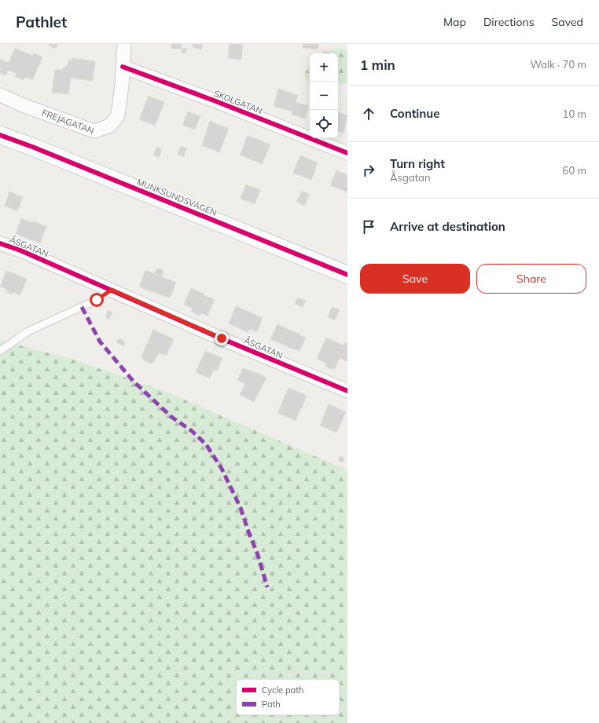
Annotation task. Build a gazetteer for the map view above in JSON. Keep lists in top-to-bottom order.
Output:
{
  "streets": {
    "street": [
      "SKOLGATAN",
      "FREJAGATAN",
      "MUNKSUNDSVÄGEN",
      "ÅSGATAN"
    ]
  },
  "crossings": [
    ["SKOLGATAN", "FREJAGATAN"]
  ],
  "legend": ["Cycle path", "Path"],
  "page": {
    "header": "Pathlet",
    "nav": ["Map", "Directions", "Saved"],
    "heading": ["1 min", "Walk · 70 m"],
    "map_buttons": ["+", "−"],
    "list": [
      ["Continue", "10 m"],
      ["Turn right", "Åsgatan", "60 m"],
      "Arrive at destination"
    ],
    "buttons": ["Save", "Share"]
  }
}
